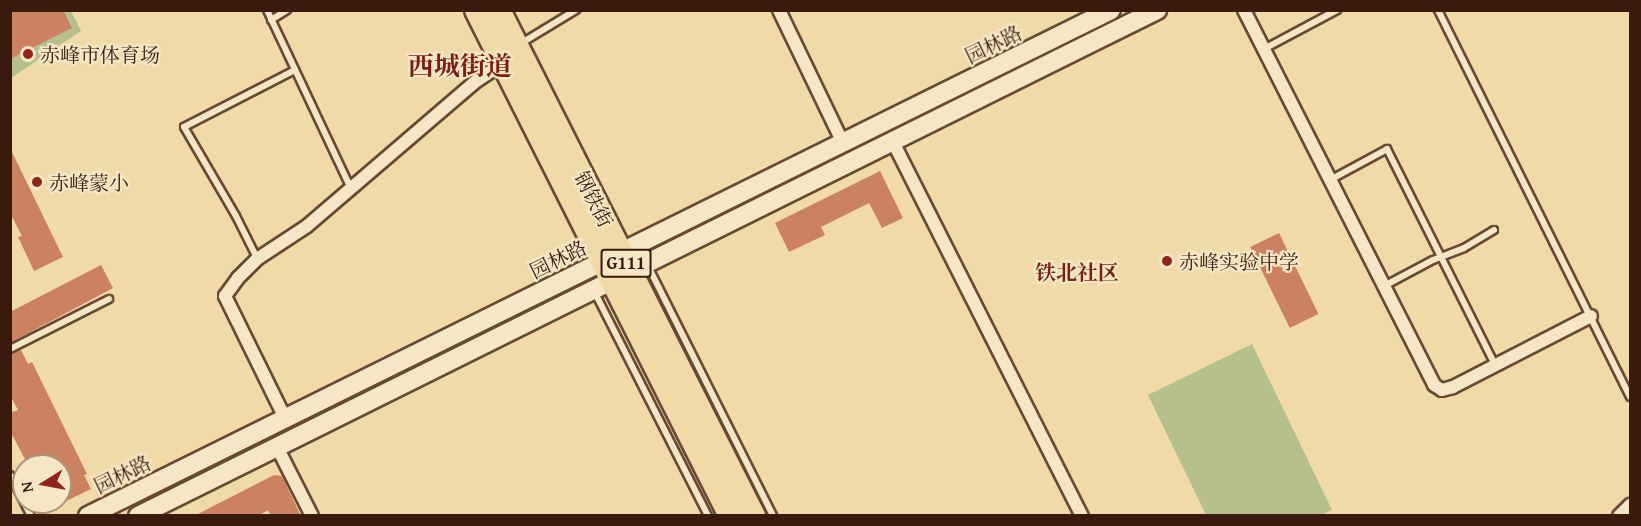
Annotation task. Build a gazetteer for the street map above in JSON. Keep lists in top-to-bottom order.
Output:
{
  "streets": {
    "highway": ["钢铁街", "G111"],
    "street": ["园林路"]
  },
  "crossings": [
    ["园林路", "钢铁街"]
  ],
  "districts": ["西城街道", "铁北社区"],
  "places": ["赤峰市体育场", "赤峰蒙小", "赤峰实验中学"],
  "north": "left"
}
